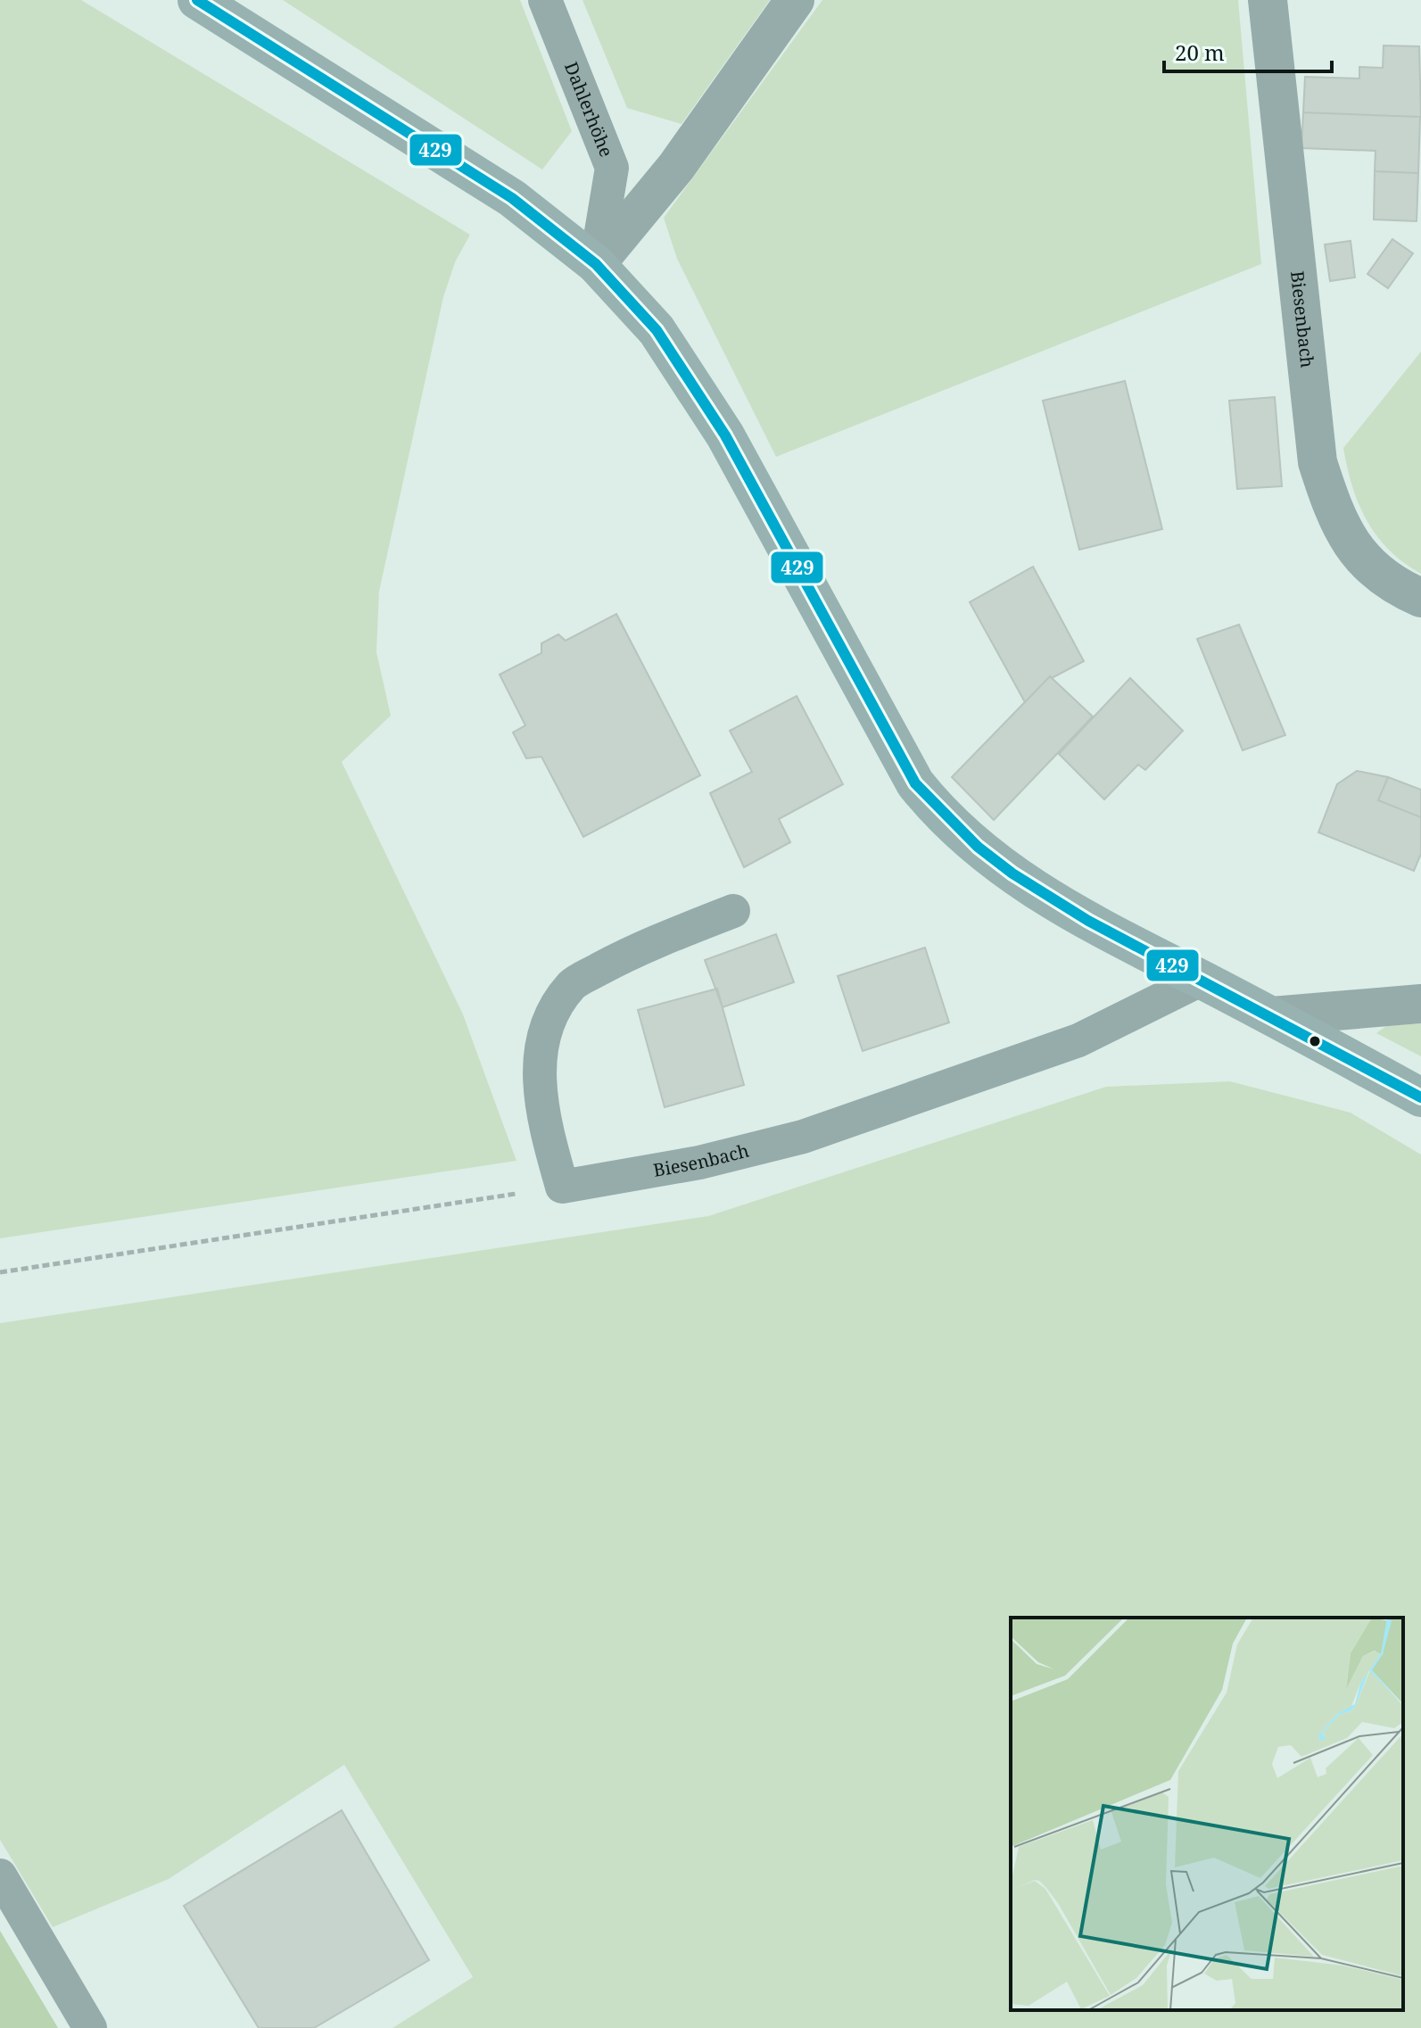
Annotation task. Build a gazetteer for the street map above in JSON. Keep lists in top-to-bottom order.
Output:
{
  "streets": {
    "street": ["Biesenbach"],
    "lane": ["Dahlerhöhe"]
  },
  "lines": ["transit line 429"],
  "scale_bar": "20 m"
}
